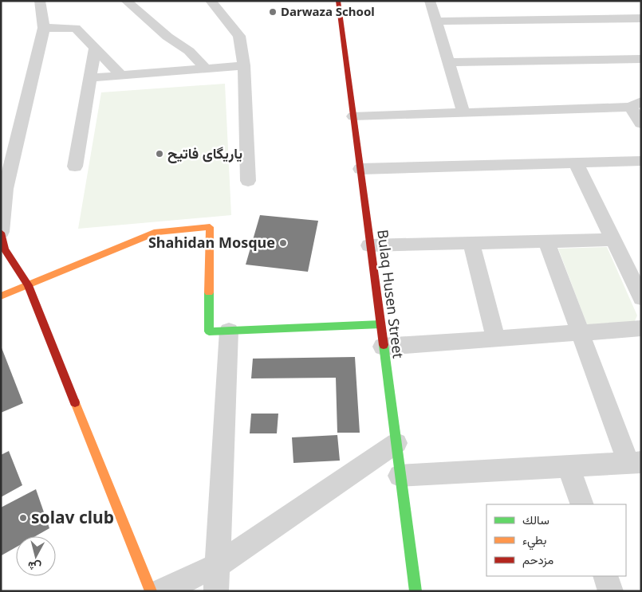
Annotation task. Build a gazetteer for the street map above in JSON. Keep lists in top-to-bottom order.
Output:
{
  "streets": {
    "street": ["Bulaq Husen Street"]
  },
  "places": [
    "Darwaza School",
    "یاریگای فاتیح",
    "Shahidan Mosque",
    "solav club"
  ],
  "legend": ["سالك", "بطيء", "مزدحم"],
  "north": "bottom"
}
